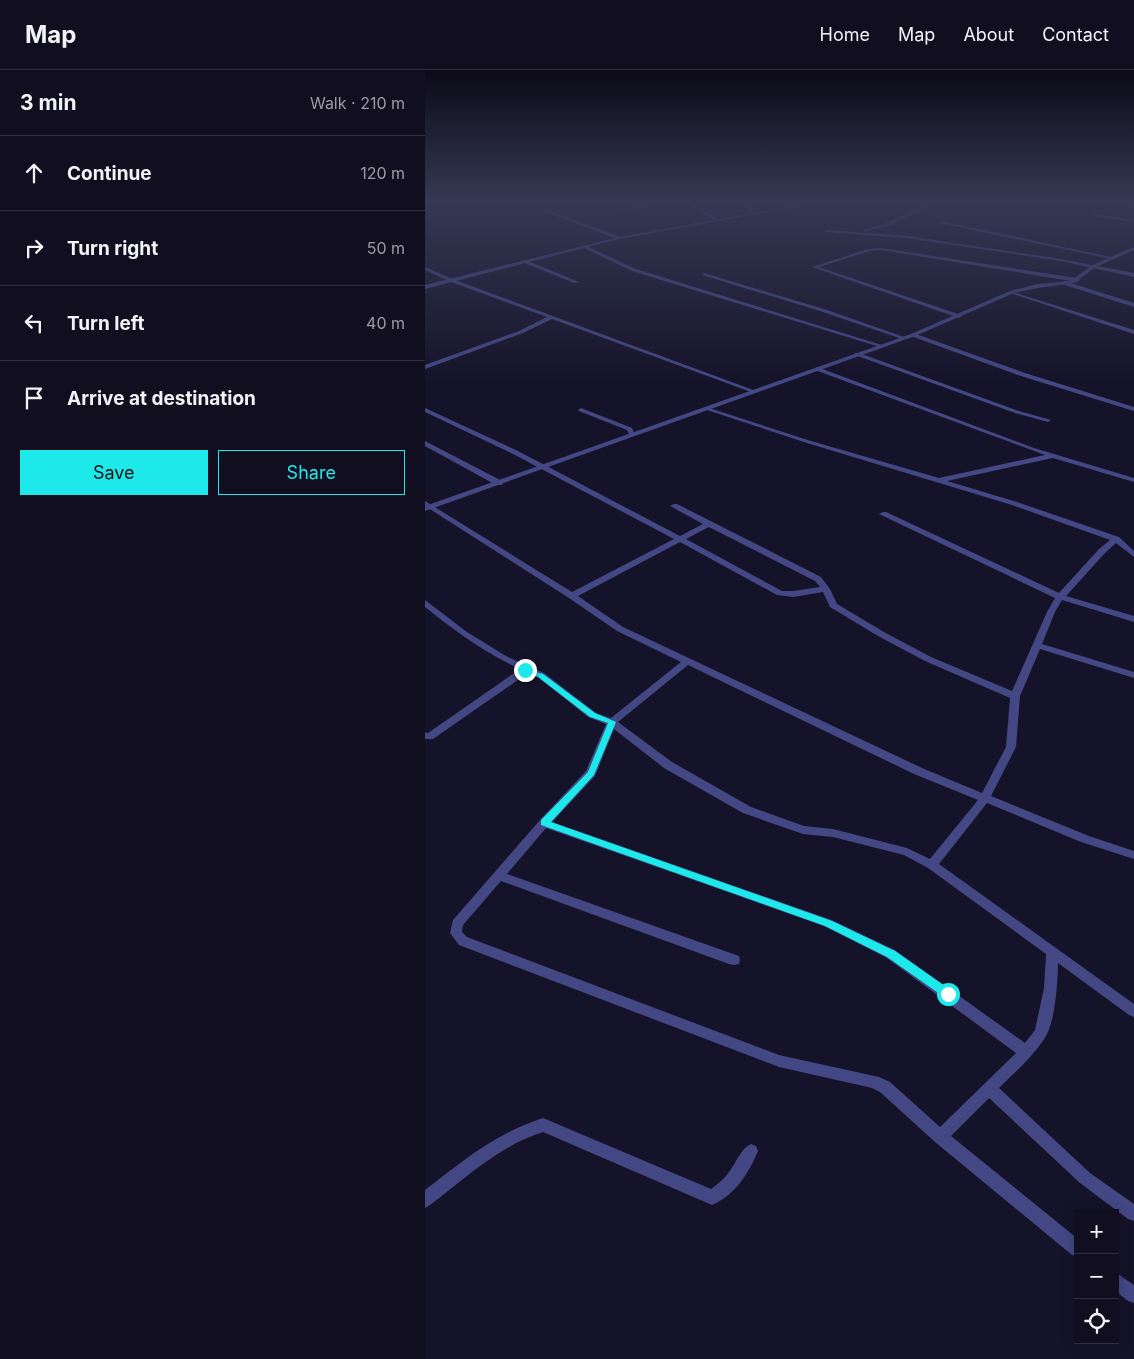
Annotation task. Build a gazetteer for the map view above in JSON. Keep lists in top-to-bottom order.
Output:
{
  "page": {
    "header": "Map",
    "nav": [
      "Home",
      "Map",
      "About",
      "Contact"
    ],
    "heading": ["3 min", "Walk · 210 m"],
    "list": [
      ["Continue", "120 m"],
      ["Turn right", "50 m"],
      ["Turn left", "40 m"],
      "Arrive at destination"
    ],
    "buttons": ["Save", "Share"],
    "map_buttons": ["+", "−"]
  }
}
